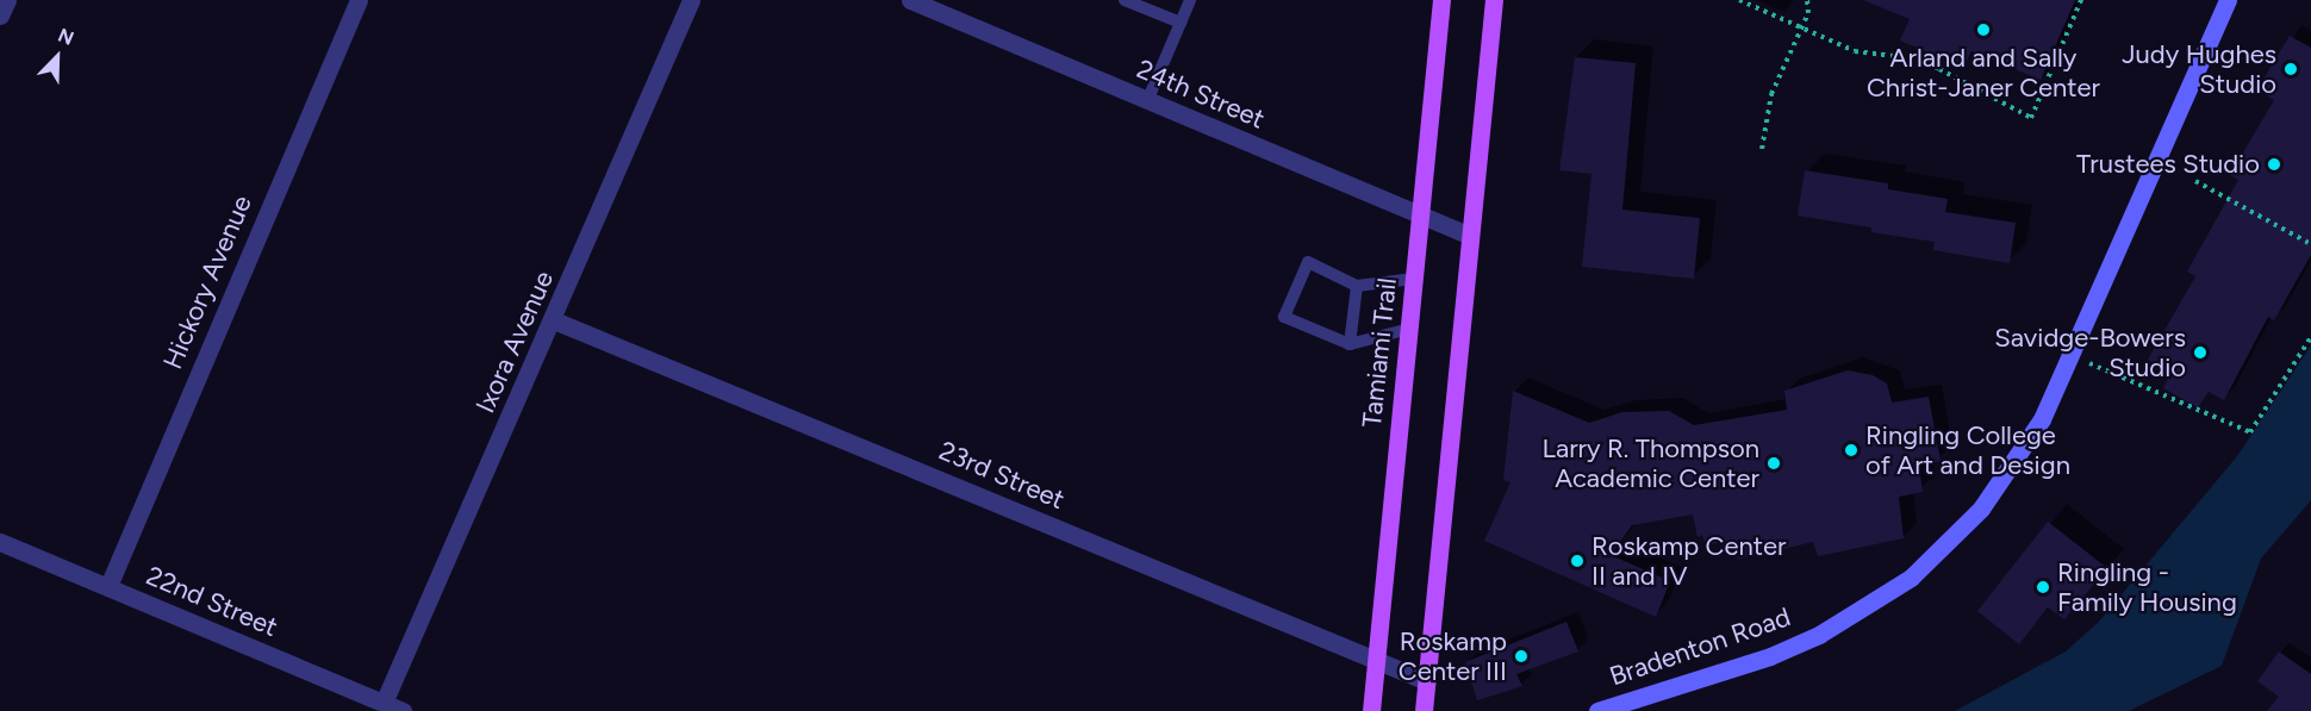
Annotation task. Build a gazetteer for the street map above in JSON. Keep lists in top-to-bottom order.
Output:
{
  "streets": {
    "main road": ["Tamiami Trail"],
    "street": [
      "24th Street",
      "Hickory Avenue",
      "Ixora Avenue",
      "23rd Street",
      "22nd Street",
      "Bradenton Road"
    ]
  },
  "crossings": [
    ["24th Street", "Tamiami Trail"],
    ["Hickory Avenue", "22nd Street"],
    ["Ixora Avenue", "23rd Street"],
    ["Ixora Avenue", "22nd Street"],
    ["Tamiami Trail", "23rd Street"]
  ],
  "places": [
    "Arland and Sally Christ-Janer Center",
    "Judy Hughes Studio",
    "Trustees Studio",
    "Savidge-Bowers Studio",
    "Ringling College of Art and Design",
    "Larry R. Thompson Academic Center",
    "Roskamp Center II and IV",
    "Ringling - Family Housing",
    "Roskamp Center III"
  ],
  "north": "top right"
}
